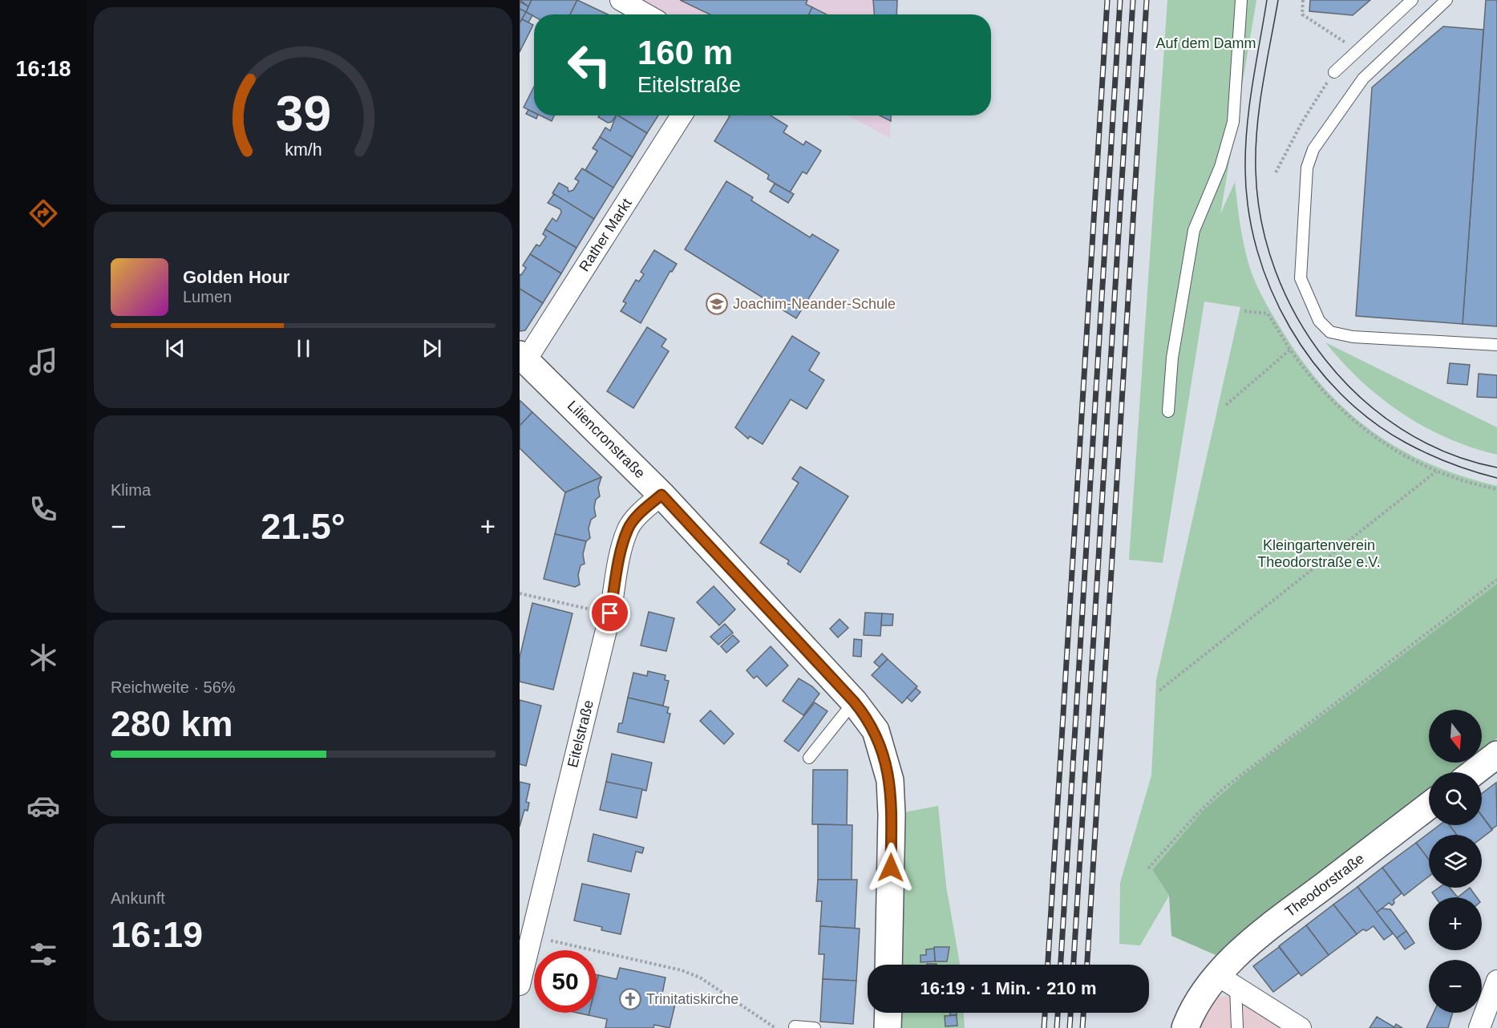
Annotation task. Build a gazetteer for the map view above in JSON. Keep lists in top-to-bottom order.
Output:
{
  "streets": {
    "main road": ["Liliencronstraße", "Theodorstraße"],
    "street": ["Rather Markt", "Eitelstraße"]
  },
  "crossings": [
    ["Rather Markt", "Liliencronstraße"],
    ["Liliencronstraße", "Eitelstraße"]
  ],
  "parks": ["Auf dem Damm", "Kleingartenverein Theodorstraße e.V."],
  "places": {
    "school or university": ["Joachim-Neander-Schule"],
    "church": ["Trinitatiskirche"]
  },
  "north": "bottom",
  "page": {
    "tabs": "16:18",
    "turn": ["160 m", "Eitelstraße"],
    "song": ["Golden Hour", "Lumen"],
    "tile": [
      "Klima",
      ["Reichweite · 56%", "280 km"],
      ["Ankunft", "16:19"]
    ],
    "heat": ["−", "21.5°", "+"],
    "map_buttons": ["+", "−"],
    "limit": "50",
    "trip": "16:19 · 1 Min. · 210 m",
    "gauge": ["39", "km/h"]
  }
}
